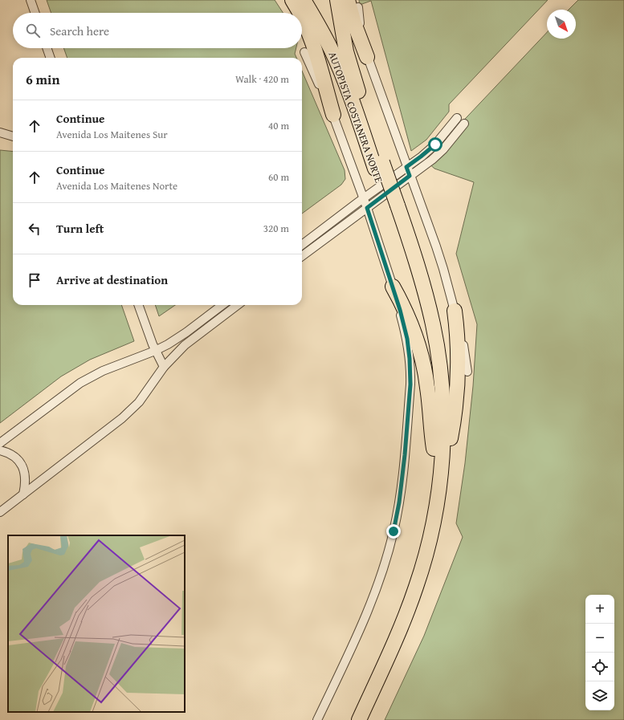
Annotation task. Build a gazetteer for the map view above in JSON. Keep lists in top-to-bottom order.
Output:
{
  "streets": {
    "highway": ["AUTOPISTA COSTANERA NORTE"]
  },
  "north": "bottom right",
  "page": {
    "search": "Search here",
    "heading": ["6 min", "Walk · 420 m"],
    "list": [
      ["Continue", "Avenida Los Maitenes Sur", "40 m"],
      ["Continue", "Avenida Los Maitenes Norte", "60 m"],
      ["Turn left", "320 m"],
      "Arrive at destination"
    ],
    "map_buttons": ["+", "−"]
  }
}
